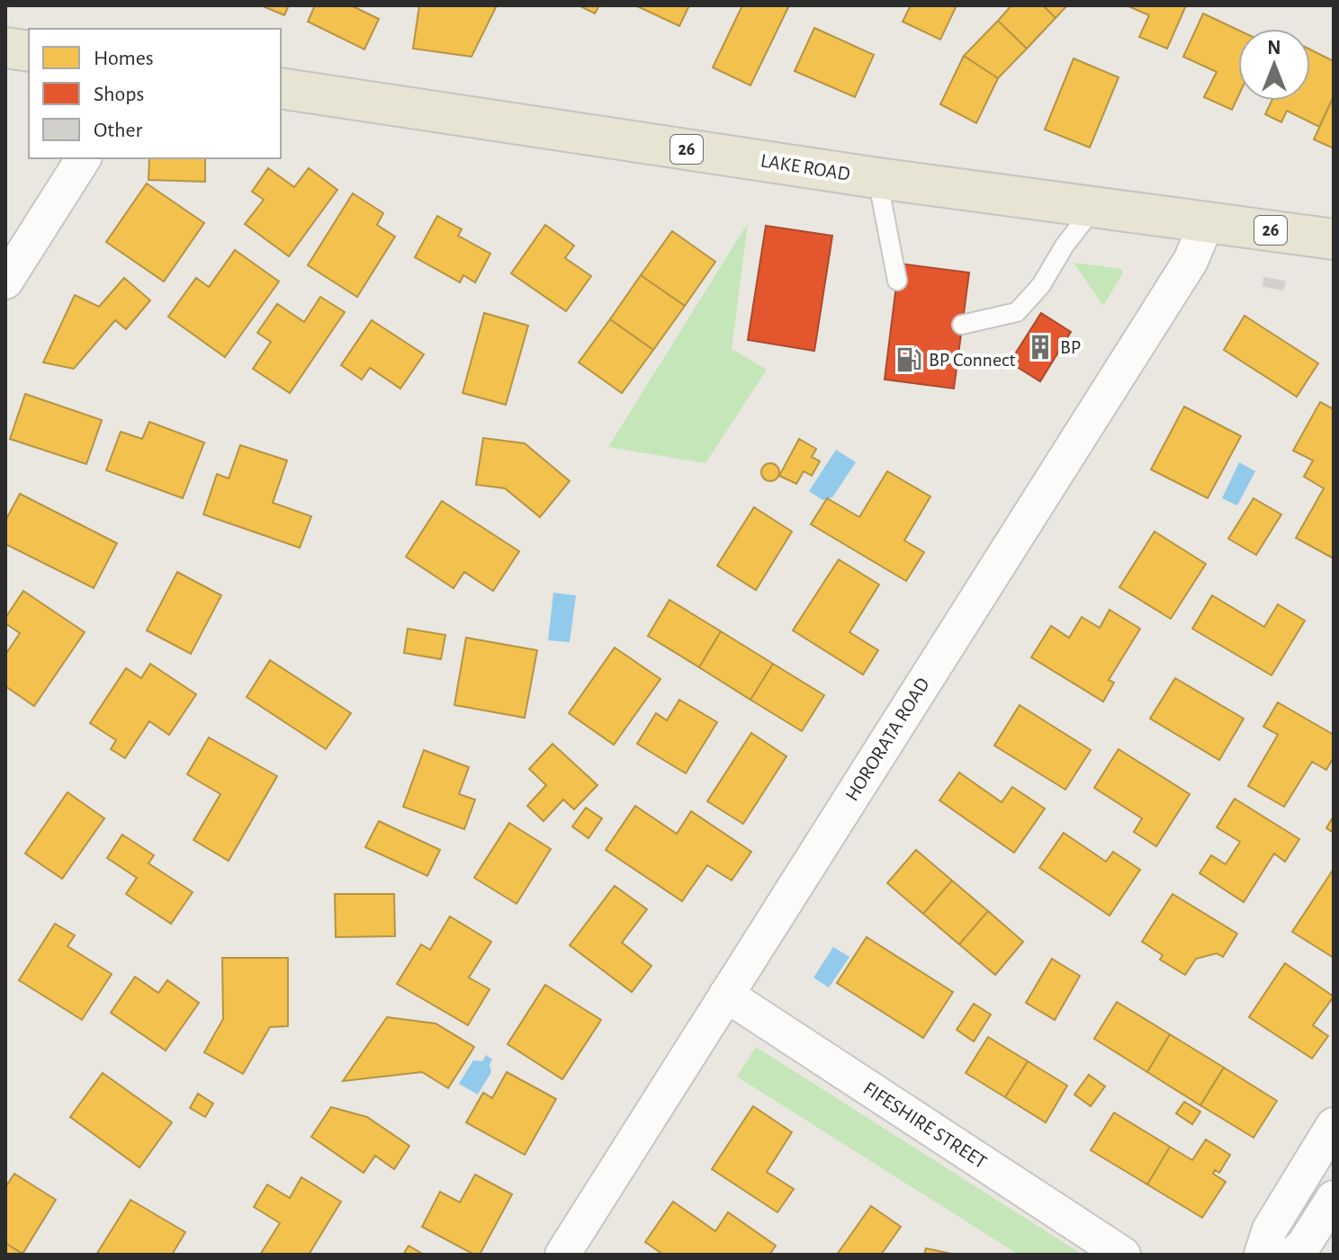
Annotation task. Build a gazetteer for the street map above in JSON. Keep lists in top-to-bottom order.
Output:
{
  "streets": {
    "main road": ["26", "LAKE ROAD"],
    "street": ["HORORATA ROAD", "FIFESHIRE STREET"]
  },
  "crossings": [
    ["LAKE ROAD", "HORORATA ROAD"],
    ["HORORATA ROAD", "FIFESHIRE STREET"]
  ],
  "places": {
    "building": ["BP"],
    "fuel station": ["BP Connect"]
  },
  "legend": ["Homes", "Shops", "Other"],
  "north": "top"
}
